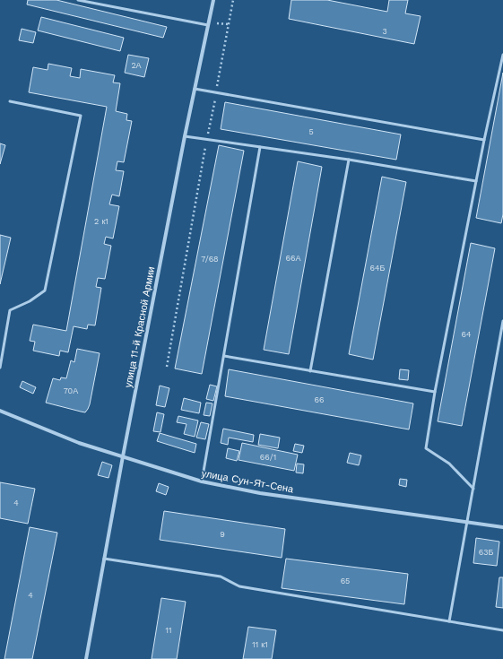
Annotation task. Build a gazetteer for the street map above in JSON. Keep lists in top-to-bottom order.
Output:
{
  "streets": {
    "street": ["улица 11-й Красной Армии", "улица Сун-Ят-Сена"]
  },
  "crossings": [
    ["улица 11-й Красной Армии", "улица Сун-Ят-Сена"]
  ],
  "house_numbers": [
    "3",
    "2А",
    "5",
    "2 к1",
    "66А",
    "7/68",
    "64Б",
    "64",
    "70А",
    "66",
    "66/1",
    "4",
    "9",
    "63Б",
    "65",
    "4",
    "11",
    "11 к1"
  ]
}
